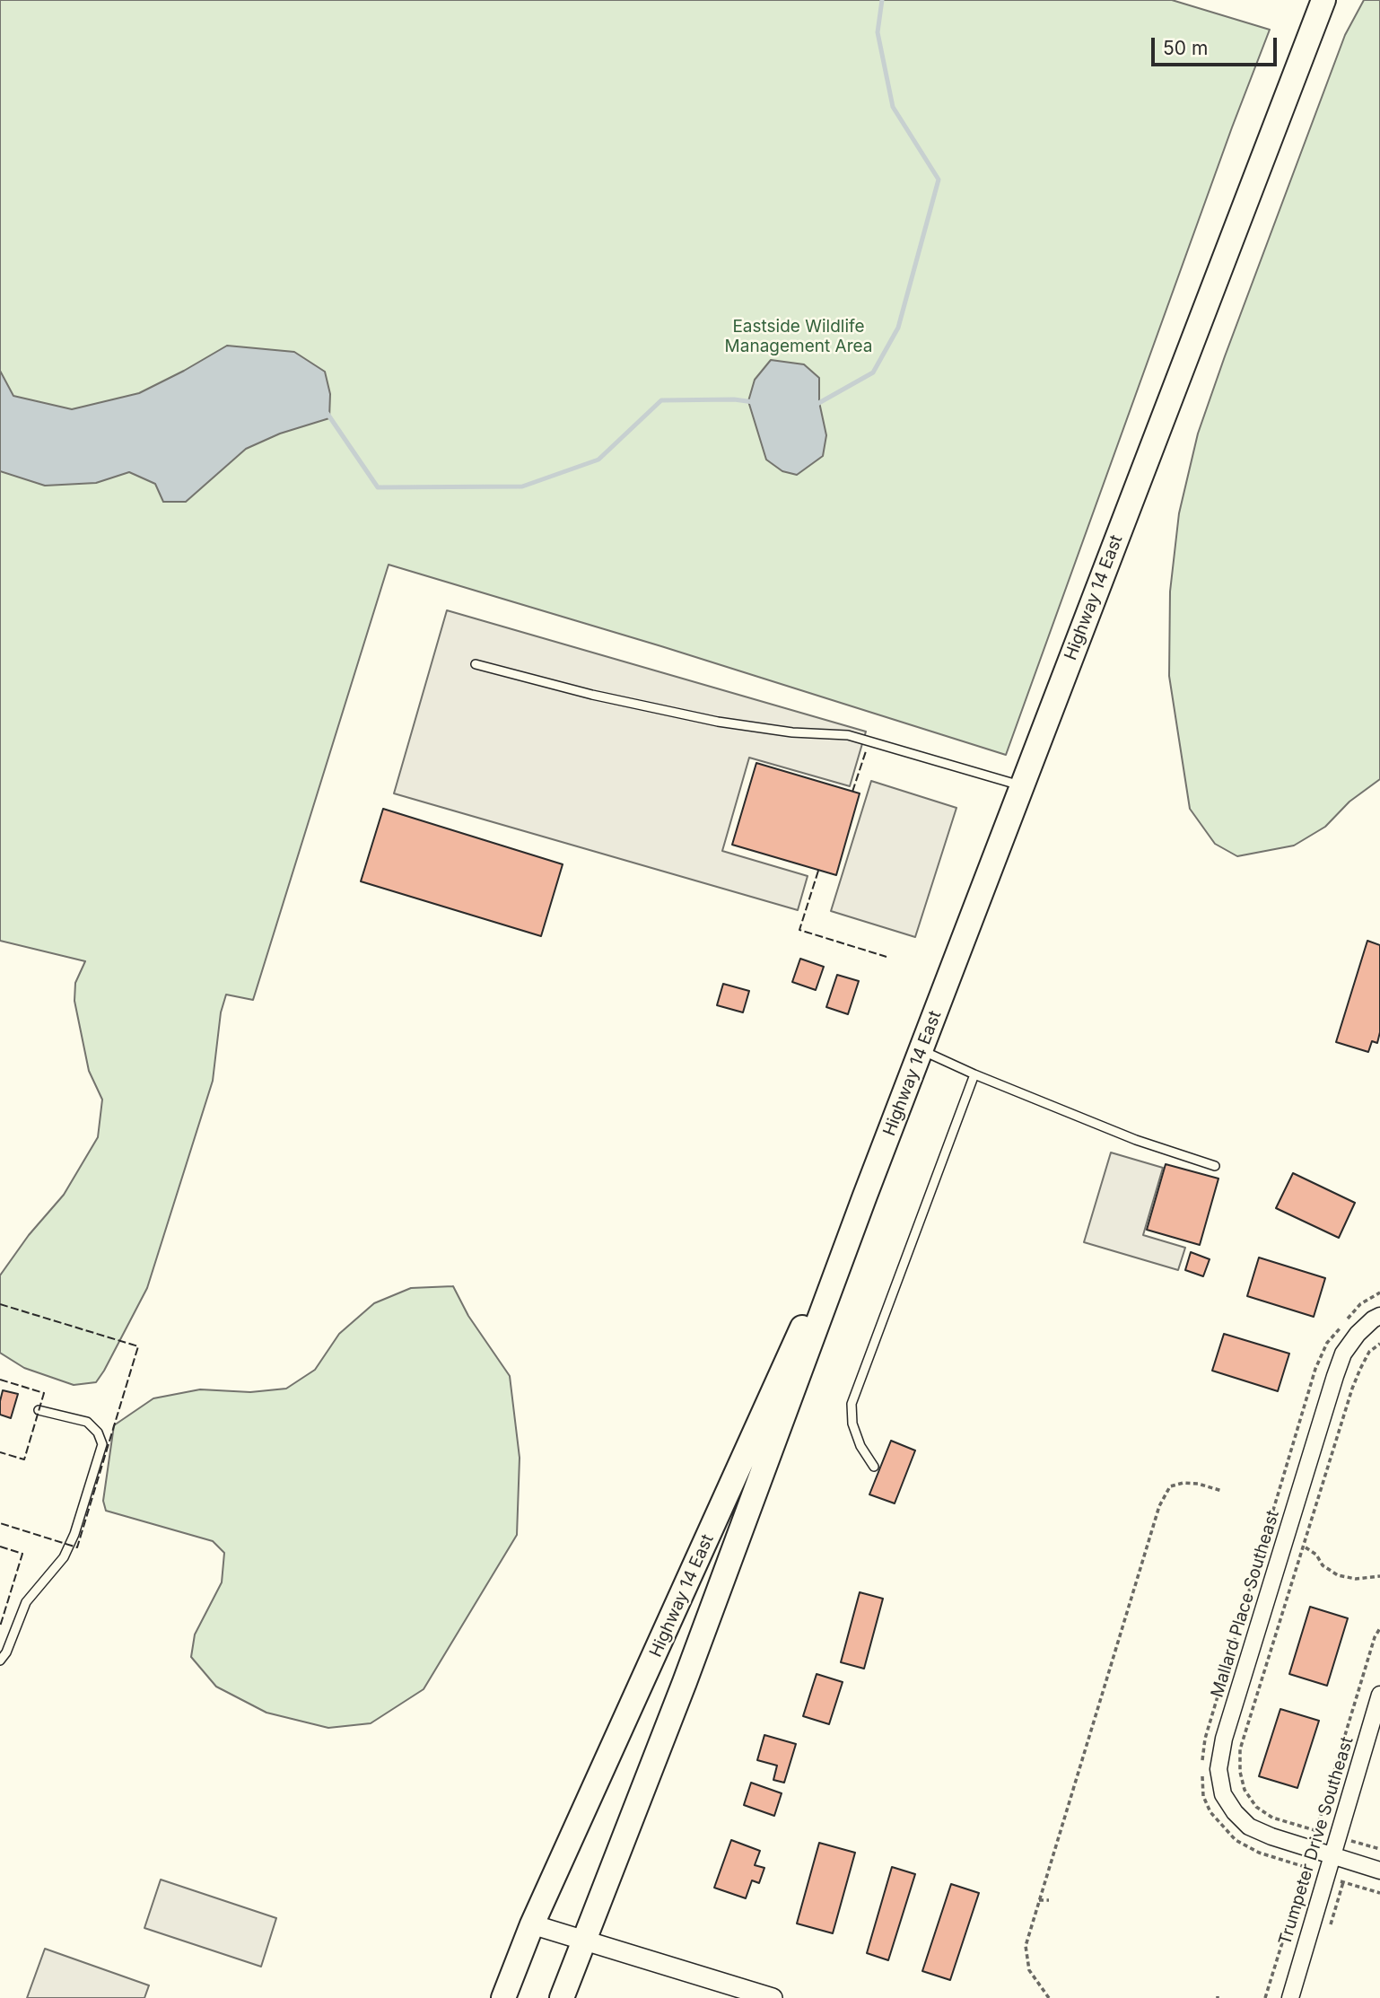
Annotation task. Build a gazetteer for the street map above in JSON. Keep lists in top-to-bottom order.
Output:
{
  "streets": {
    "main road": ["Highway 14 East"],
    "street": ["Mallard Place Southeast", "Trumpeter Drive Southeast"]
  },
  "crossings": [
    ["Mallard Place Southeast", "Trumpeter Drive Southeast"]
  ],
  "parks": ["Eastside Wildlife Management Area"],
  "scale_bar": "50 m"
}
